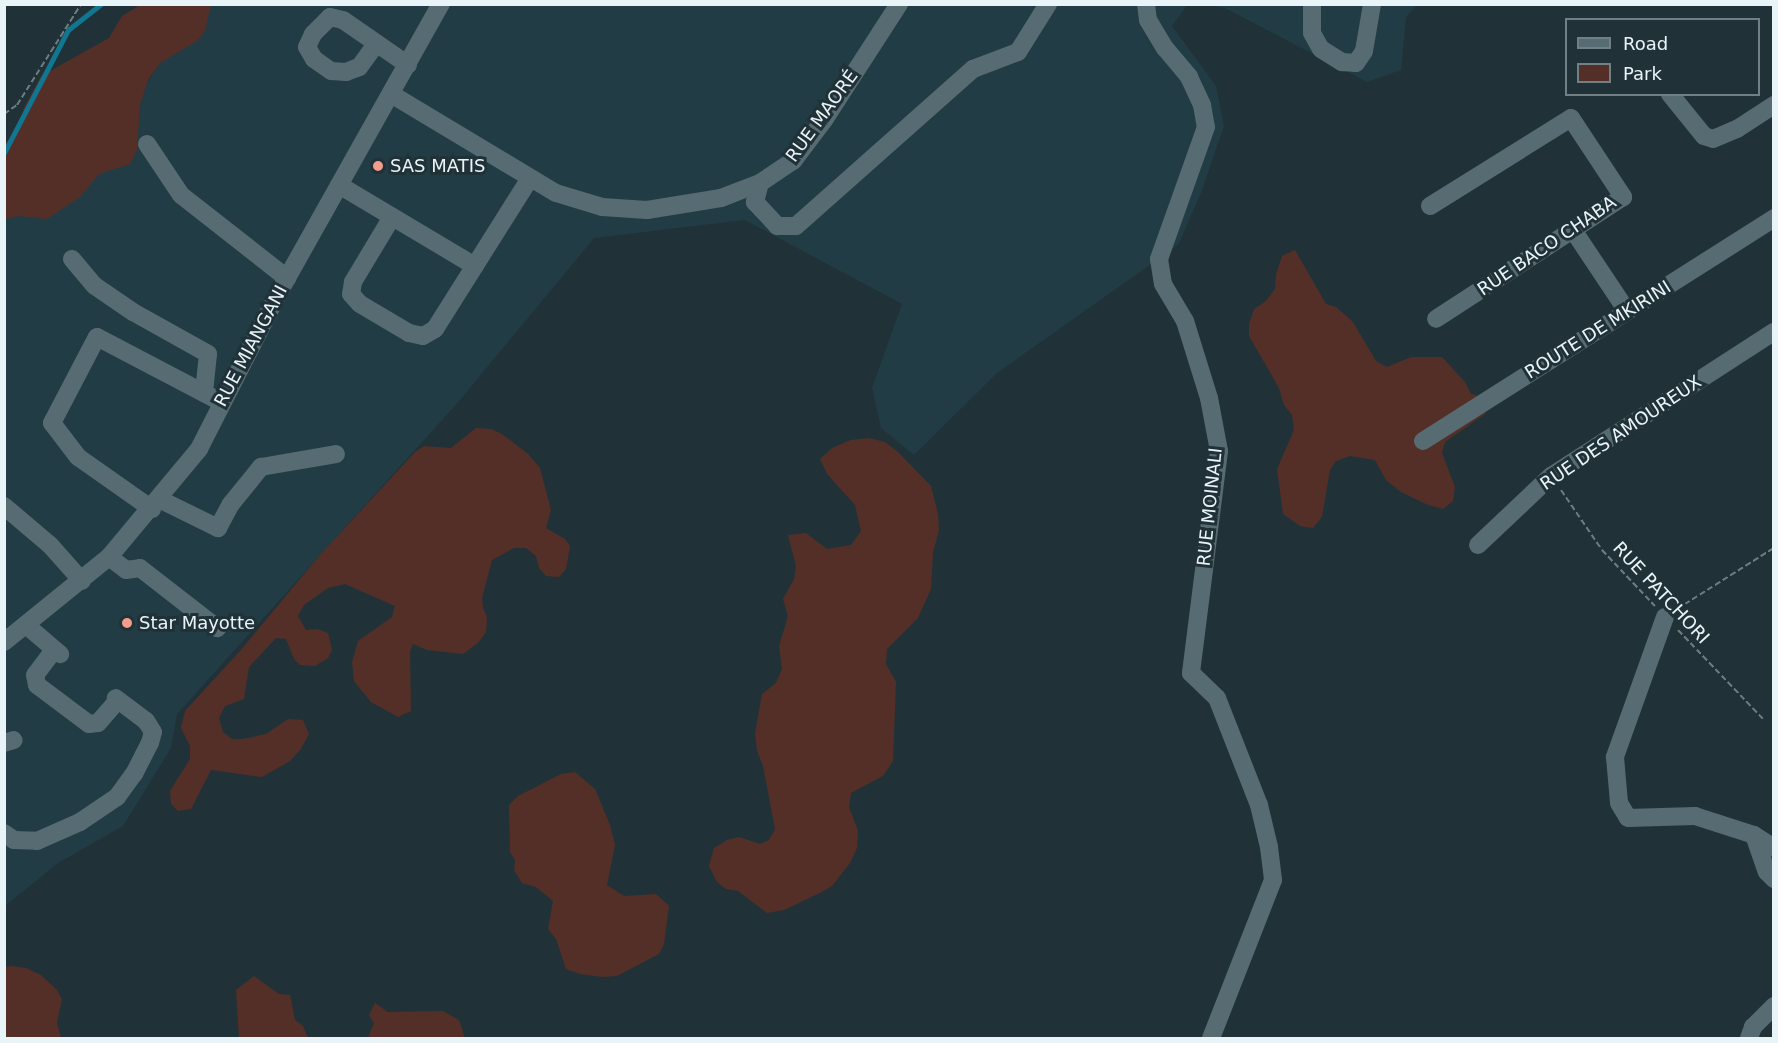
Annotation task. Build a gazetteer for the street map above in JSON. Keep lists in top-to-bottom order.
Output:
{
  "streets": {
    "street": [
      "RUE MAORÉ",
      "RUE BACO CHABA",
      "ROUTE DE MKIRINI",
      "RUE MIANGANI",
      "RUE DES AMOUREUX",
      "RUE MOINALI"
    ],
    "path": ["RUE PATCHORI"]
  },
  "crossings": [
    ["RUE MAORÉ", "RUE MIANGANI"],
    ["RUE DES AMOUREUX", "RUE PATCHORI"]
  ],
  "places": ["SAS MATIS", "Star Mayotte"],
  "legend": ["Road", "Park"]
}
